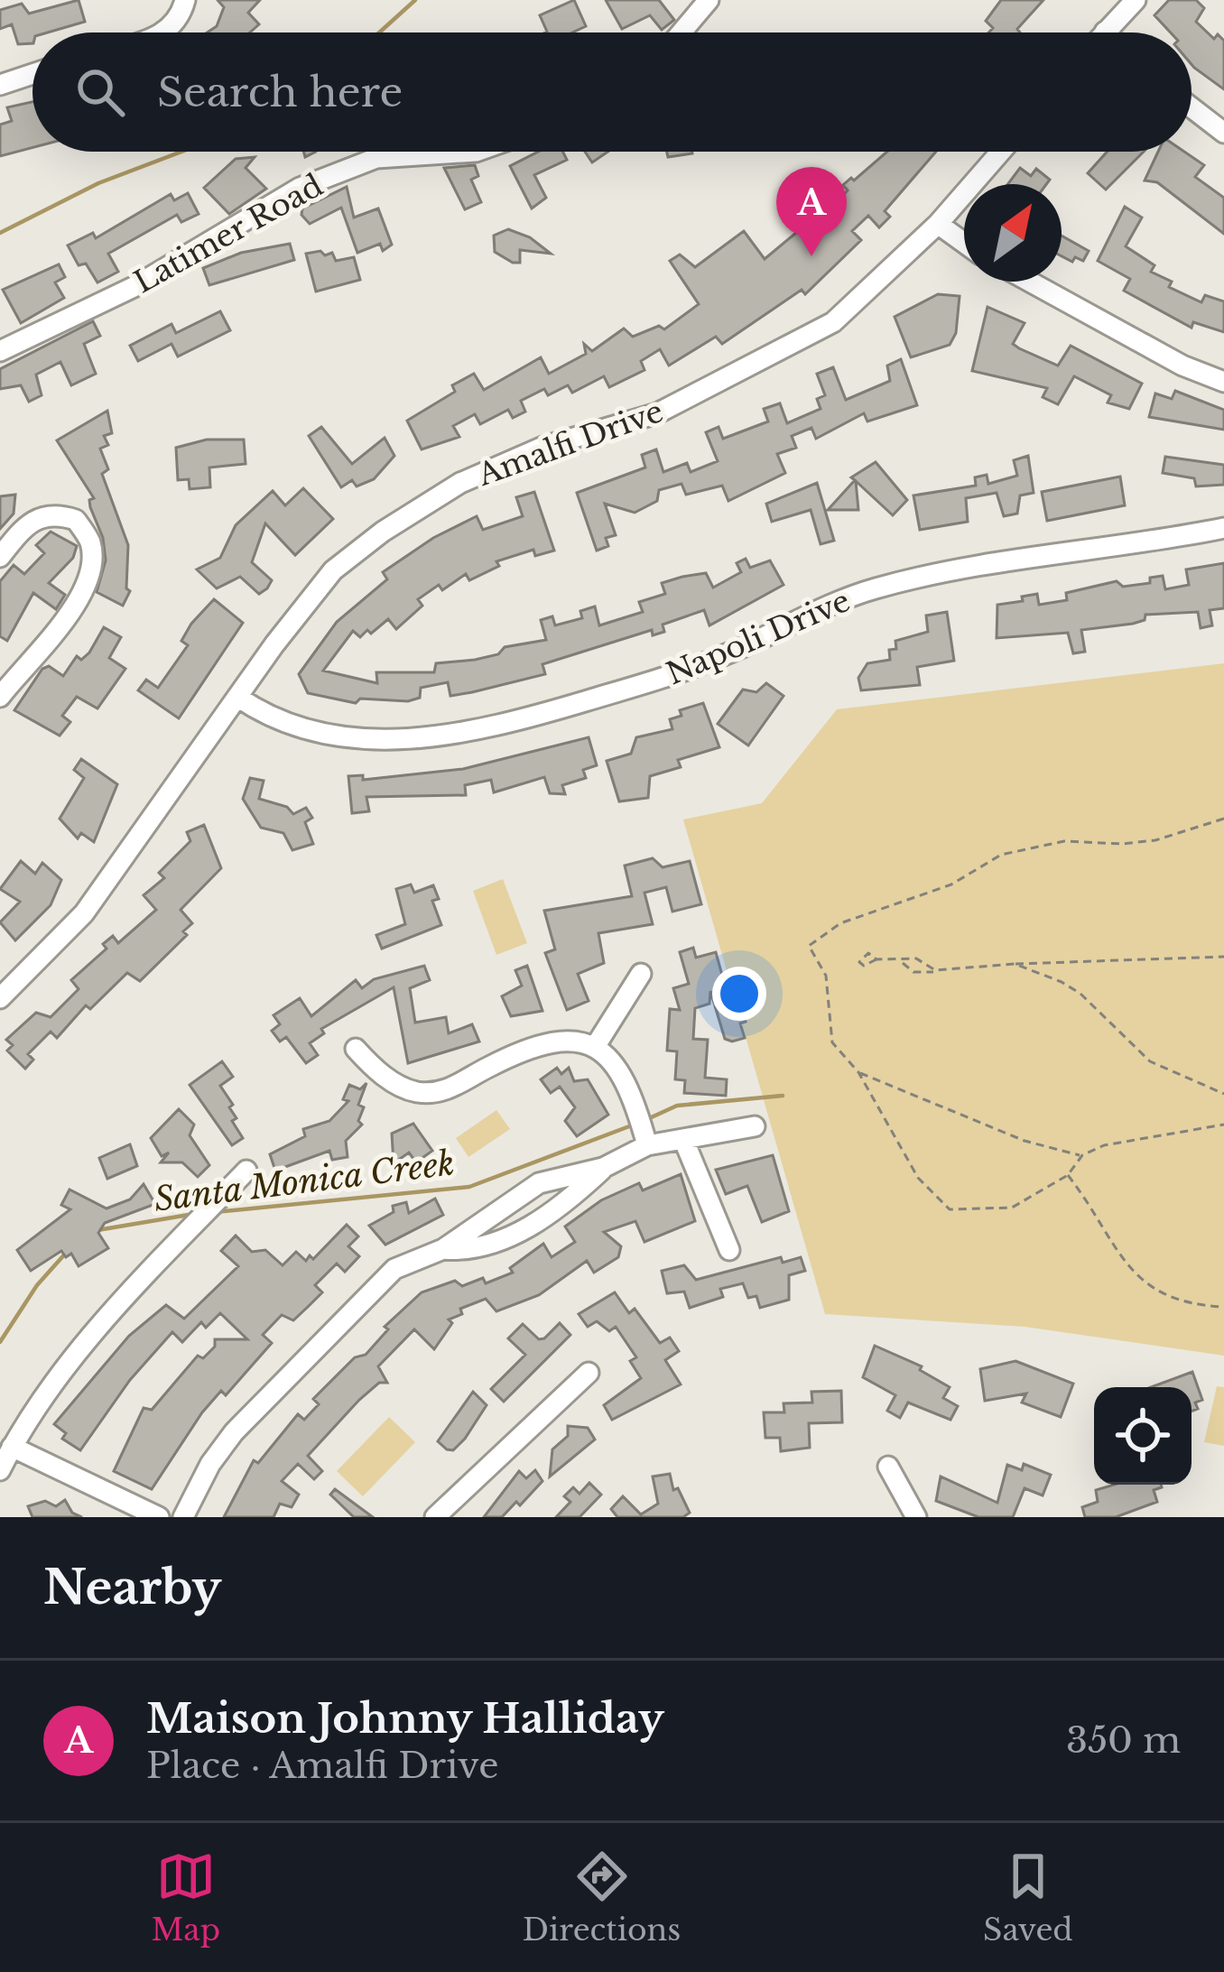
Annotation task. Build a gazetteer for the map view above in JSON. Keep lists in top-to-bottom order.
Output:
{
  "streets": {
    "street": ["Latimer Road", "Amalfi Drive", "Napoli Drive"]
  },
  "crossings": [
    ["Amalfi Drive", "Napoli Drive"]
  ],
  "water": ["Santa Monica Creek"],
  "north": "top right",
  "page": {
    "search": "Search here",
    "pins": "A",
    "heading": "Nearby",
    "list": [
      {
        "mark": "A",
        "name": "Maison Johnny Halliday",
        "note": "Place · Amalfi Drive",
        "value": "350 m"
      }
    ],
    "nav": ["Map", "Directions", "Saved"]
  }
}
